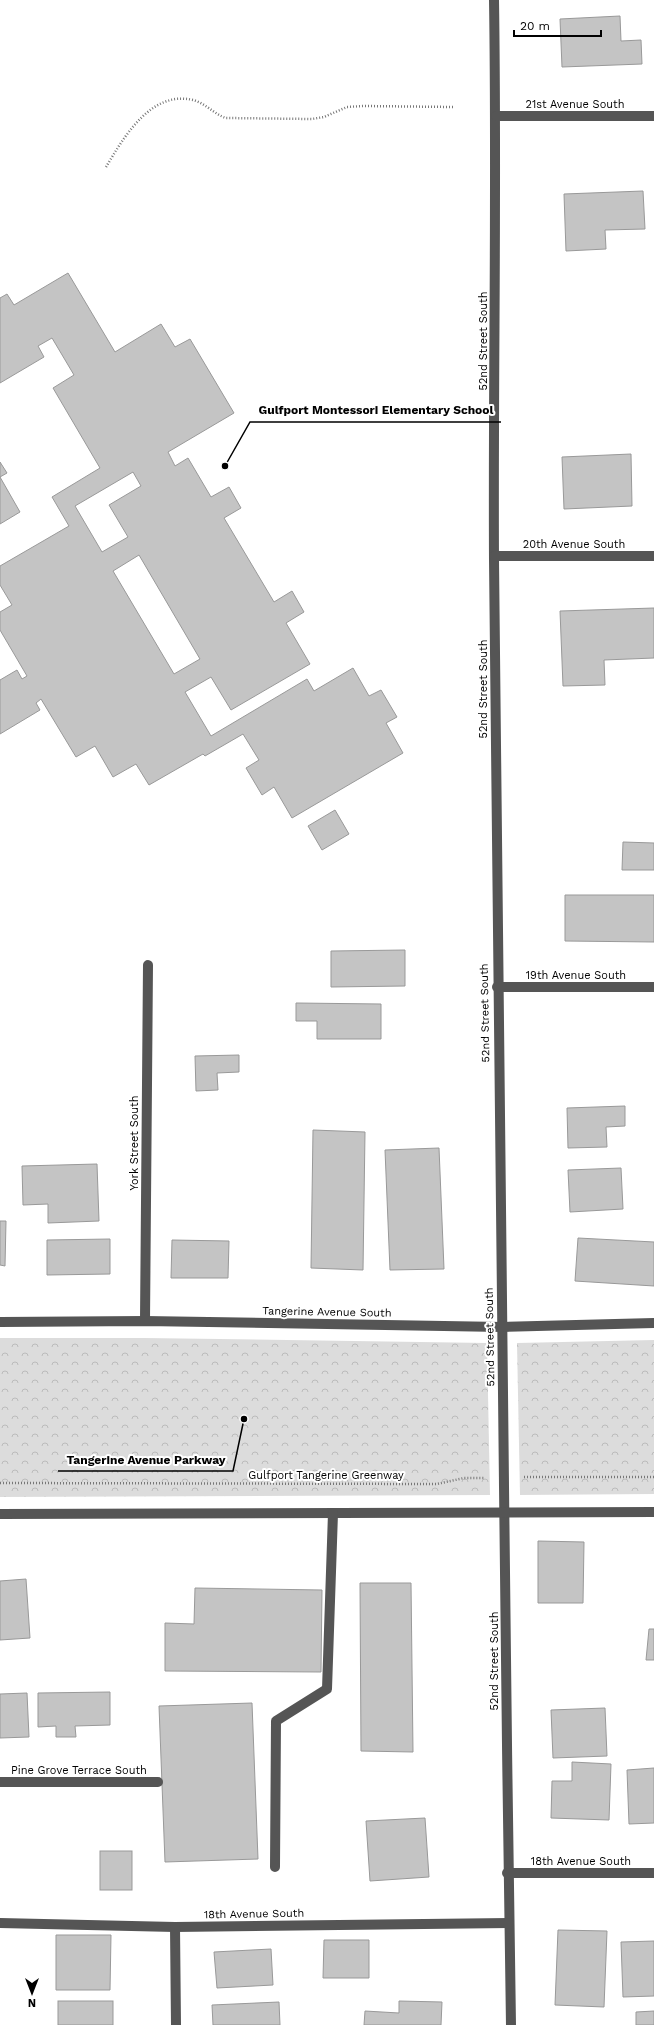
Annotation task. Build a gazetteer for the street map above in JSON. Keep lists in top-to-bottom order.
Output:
{
  "streets": {
    "street": [
      "21st Avenue South",
      "52nd Street South",
      "20th Avenue South",
      "19th Avenue South",
      "York Street South",
      "Tangerine Avenue South",
      "Pine Grove Terrace South",
      "18th Avenue South"
    ],
    "path": ["Gulfport Tangerine Greenway"]
  },
  "crossings": [
    ["21st Avenue South", "52nd Street South"],
    ["52nd Street South", "20th Avenue South"],
    ["52nd Street South", "19th Avenue South"],
    ["52nd Street South", "Tangerine Avenue South"],
    ["52nd Street South", "18th Avenue South"],
    ["York Street South", "Tangerine Avenue South"]
  ],
  "places": ["Gulfport Montessori Elementary School", "Tangerine Avenue Parkway"],
  "scale_bar": "20 m",
  "north": "bottom"
}
